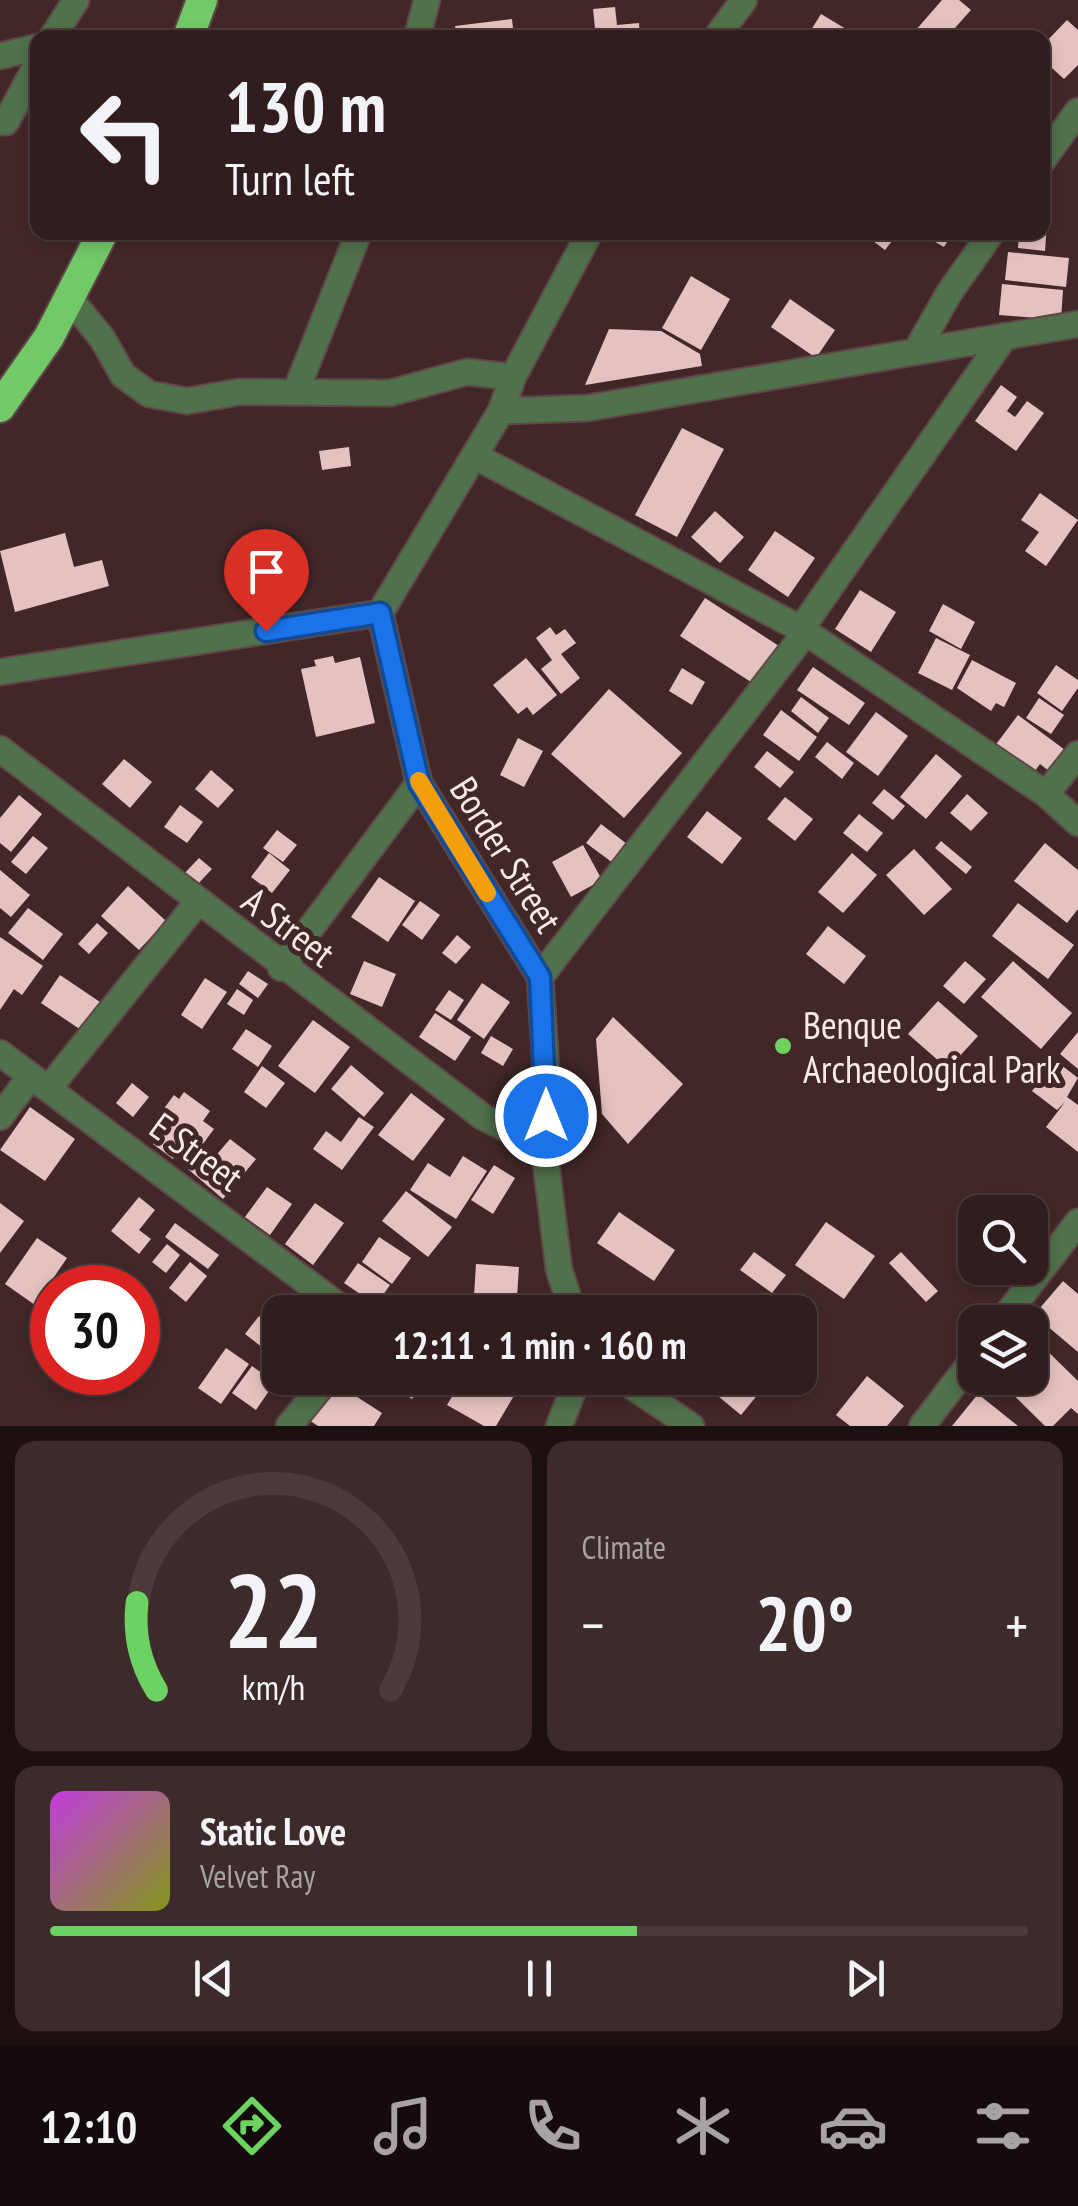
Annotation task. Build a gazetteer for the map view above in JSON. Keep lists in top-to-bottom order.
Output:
{
  "streets": {
    "street": ["Border Street", "A Street", "E Street"]
  },
  "crossings": [
    ["Border Street", "A Street"]
  ],
  "places": ["Benque Archaeological Park"],
  "page": {
    "turn": ["130 m", "Turn left"],
    "limit": "30",
    "trip": "12:11 · 1 min · 160 m",
    "tile": "Climate",
    "heat": ["−", "20°", "+"],
    "song": ["Static Love", "Velvet Ray"],
    "tabs": "12:10",
    "gauge": ["22", "km/h"]
  }
}
